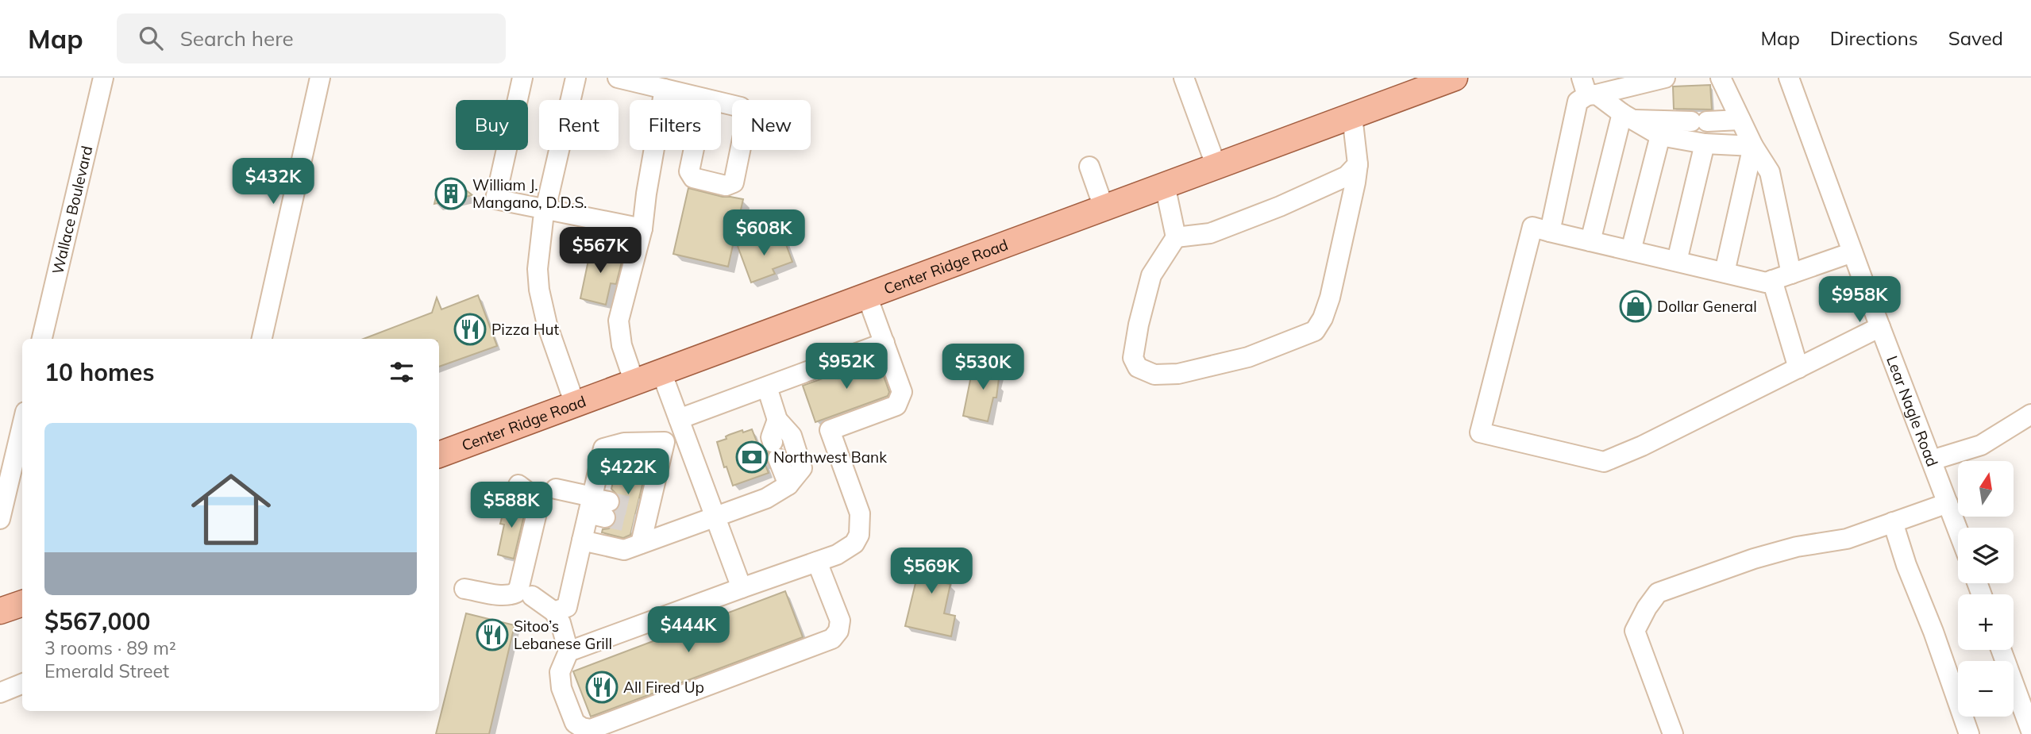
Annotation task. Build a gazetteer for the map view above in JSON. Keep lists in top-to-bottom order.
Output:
{
  "streets": {
    "main road": ["Center Ridge Road"],
    "street": ["Wallace Boulevard", "Lear Nagle Road"]
  },
  "places": {
    "building": ["William J. Mangano, D.D.S."],
    "shop": ["Dollar General"],
    "restaurant": ["Pizza Hut", "Sitoo’s Lebanese Grill", "All Fired Up"],
    "bank": ["Northwest Bank"]
  },
  "north": "top",
  "page": {
    "header": "Map",
    "search": "Search here",
    "nav": ["Map", "Directions", "Saved"],
    "chip": [
      "Buy",
      "Rent",
      "Filters",
      "New"
    ],
    "price": [
      "$432K",
      "$608K",
      "$567K",
      "$958K",
      "$952K",
      "$530K",
      "$422K",
      "$588K",
      "$569K",
      "$444K"
    ],
    "heading": "10 homes",
    "list": [
      {
        "name": "$567,000",
        "note": "3 rooms · 89 m² · Emerald Street"
      }
    ],
    "map_buttons": ["+", "−"]
  }
}
